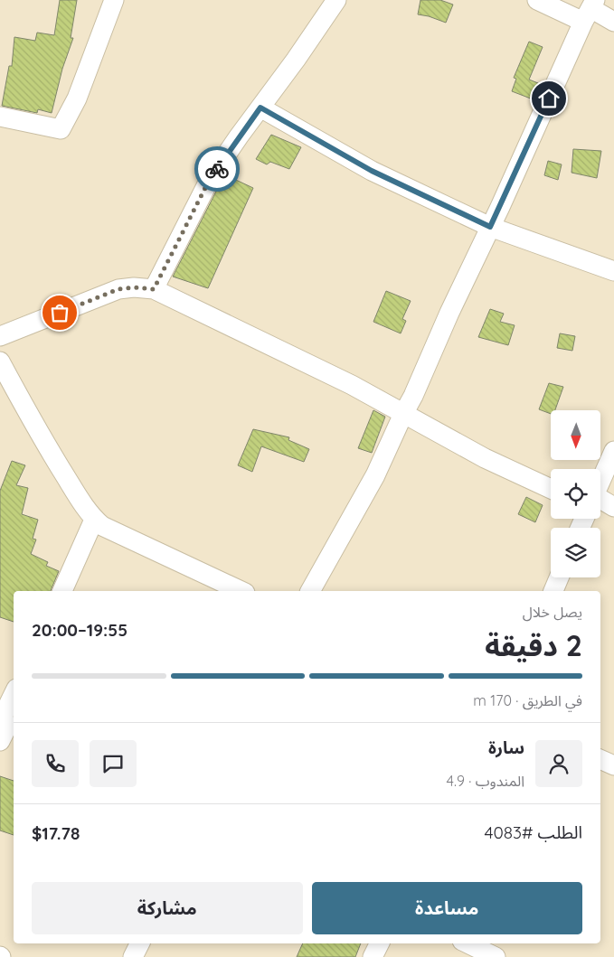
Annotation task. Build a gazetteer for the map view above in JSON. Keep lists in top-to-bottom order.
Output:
{
  "north": "bottom",
  "page": {
    "heading": ["2 دقيقة", "يصل خلال", "19:55–20:00"],
    "panel": [
      "سارة",
      "المندوب · 4.9",
      "الطلب #4083",
      "$17.78"
    ],
    "bar": "في الطريق · 170 m",
    "buttons": ["مساعدة", "مشاركة"]
  }
}
